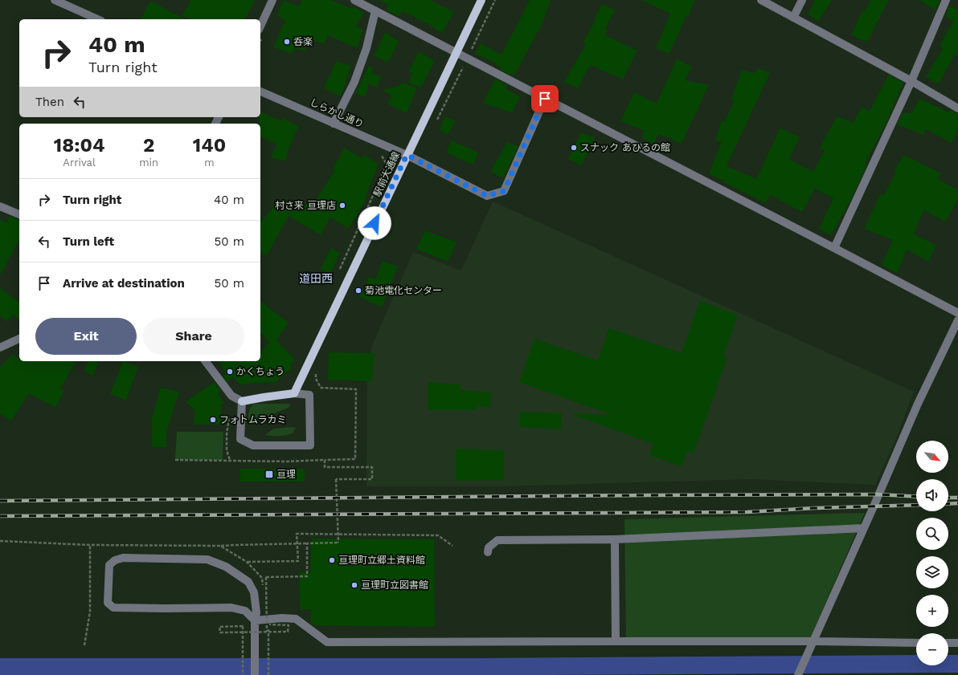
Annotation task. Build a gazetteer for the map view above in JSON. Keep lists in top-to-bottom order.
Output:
{
  "streets": {
    "main road": ["駅前大通線"],
    "street": ["しらかし通り"]
  },
  "crossings": [
    ["しらかし通り", "駅前大通線"]
  ],
  "districts": ["道田西"],
  "places": {
    "other": [
      "呑楽",
      "スナック あひるの館",
      "村さ来 亘理店",
      "菊池電化センター",
      "かくちょう",
      "フォトムラカミ",
      "亘理町立郷土資料館",
      "亘理町立図書館"
    ],
    "transit": ["亘理"]
  },
  "north": "bottom right",
  "page": {
    "turn": ["40 m", "Turn right"],
    "then": "Then",
    "eta": [
      "18:04",
      "Arrival",
      "2",
      "min",
      "140",
      "m"
    ],
    "list": [
      {
        "name": "Turn right",
        "value": "40 m"
      },
      {
        "name": "Turn left",
        "value": "50 m"
      },
      {
        "name": "Arrive at destination",
        "value": "50 m"
      }
    ],
    "buttons": ["Exit", "Share"],
    "map_buttons": ["+", "−"]
  }
}
